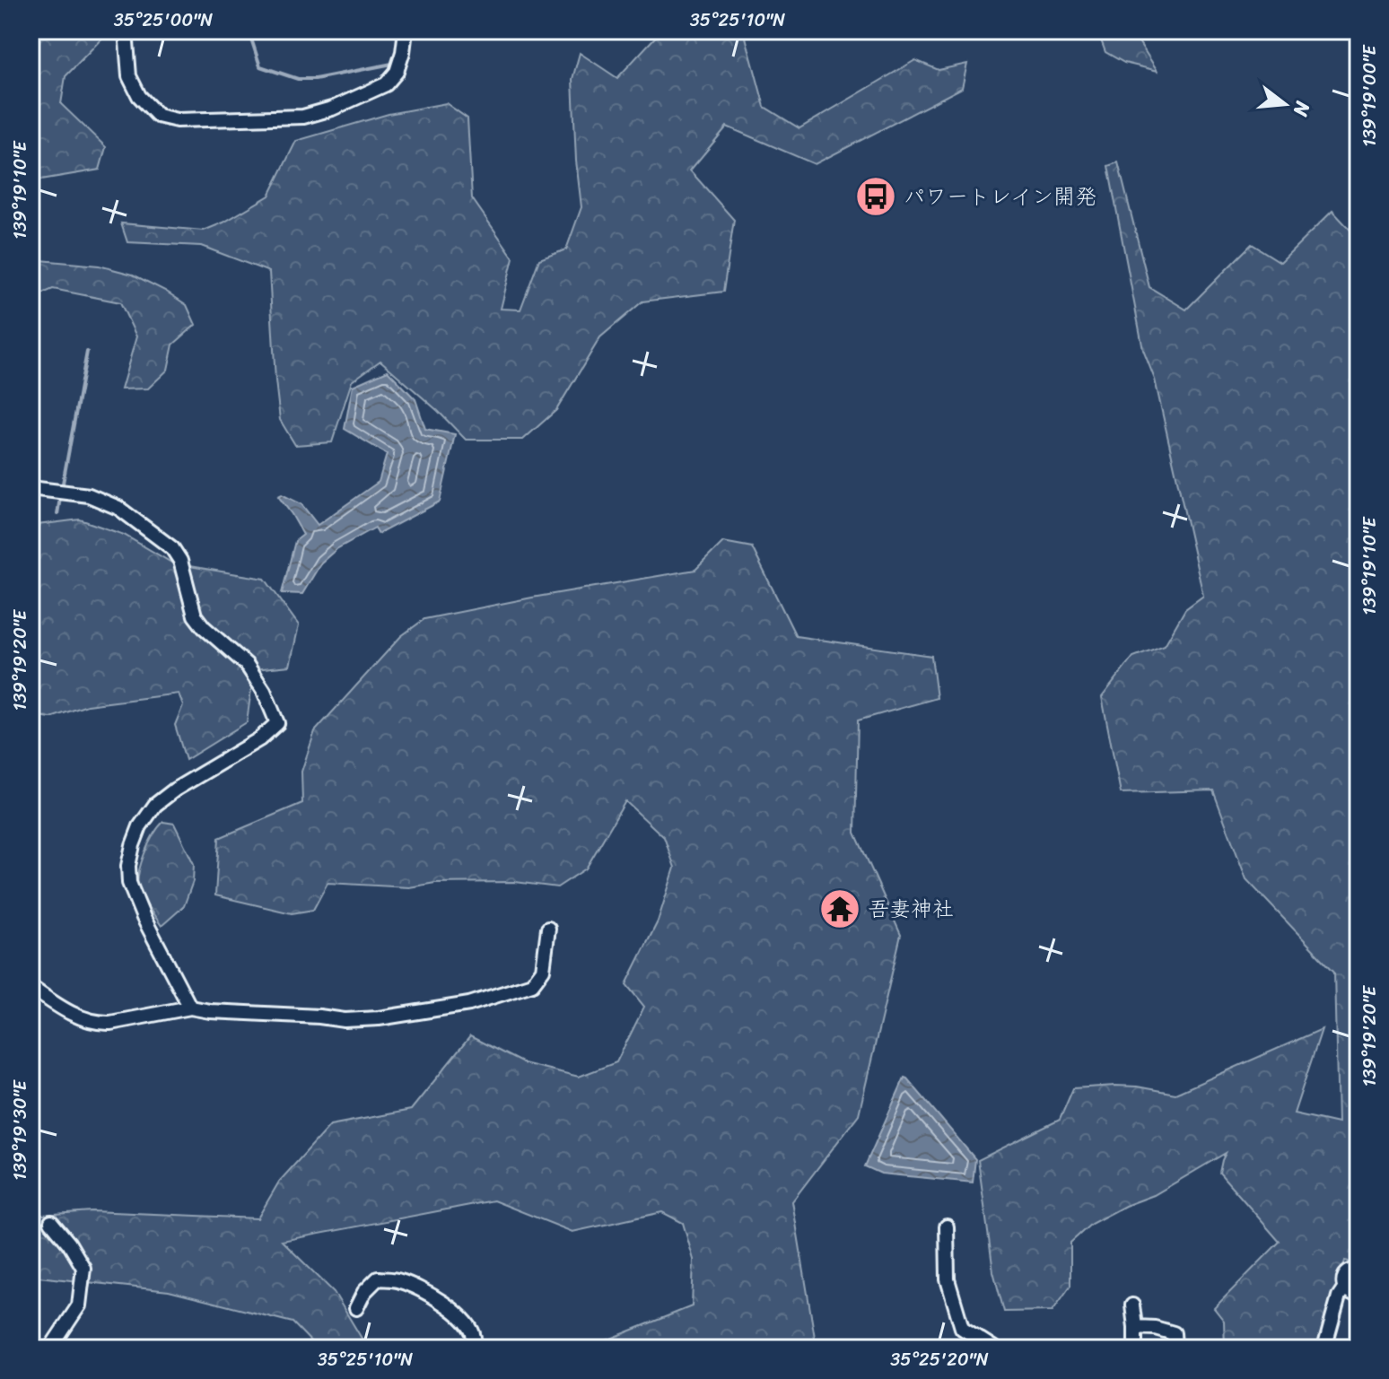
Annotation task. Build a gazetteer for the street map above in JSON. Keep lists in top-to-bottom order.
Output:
{
  "places": {
    "bus stop": ["パワートレイン開発"],
    "temple": ["吾妻神社"]
  },
  "north": "right",
  "coordinates": [
    "35°25'00\"N",
    "35°25'10\"N",
    "139°19'00\"E",
    "139°19'10\"E",
    "139°19'20\"E",
    "139°19'30\"E",
    "35°25'20\"N"
  ]
}
